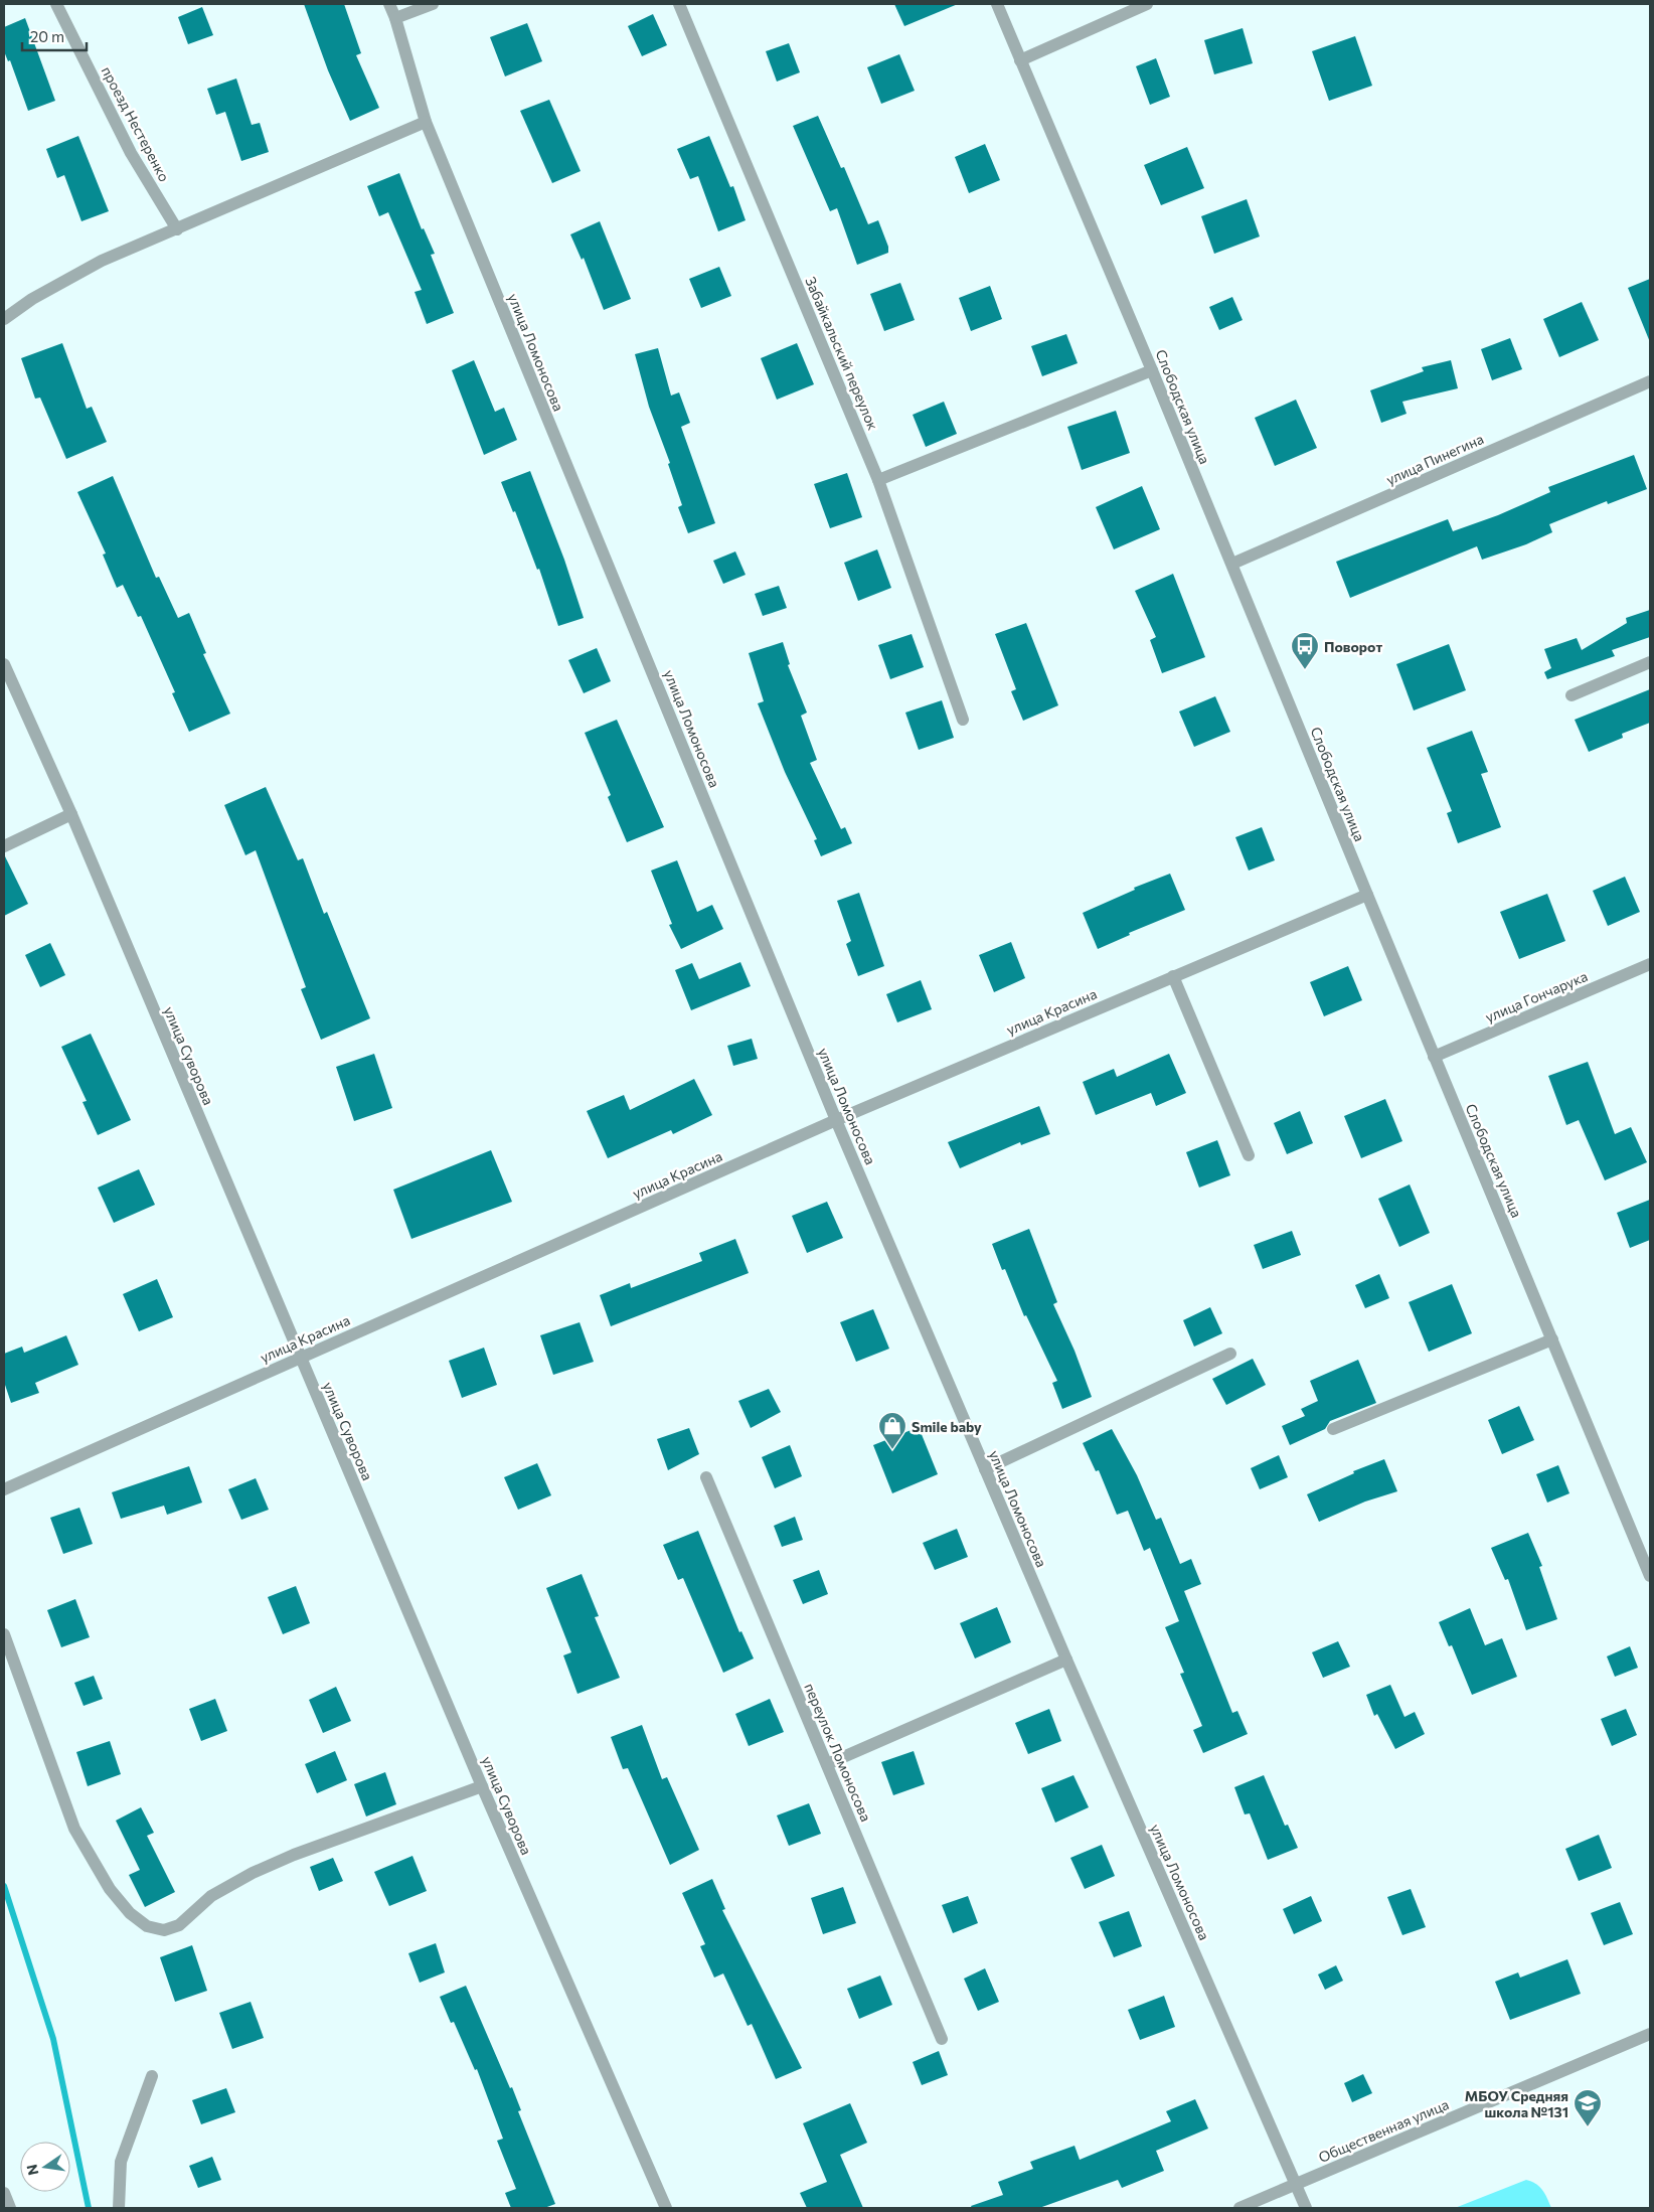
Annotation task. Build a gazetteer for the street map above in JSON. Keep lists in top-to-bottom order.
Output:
{
  "streets": {
    "street": [
      "проезд Нестеренко",
      "улица Ломоносова",
      "Забайкальский переулок",
      "Слободская улица",
      "улица Пинегина",
      "улица Гончарука",
      "улица Красина",
      "улица Суворова",
      "переулок Ломоносова",
      "Общественная улица"
    ]
  },
  "crossings": [
    ["улица Ломоносова", "улица Красина"],
    ["улица Ломоносова", "Общественная улица"],
    ["Слободская улица", "улица Пинегина"],
    ["Слободская улица", "улица Гончарука"],
    ["Слободская улица", "улица Красина"],
    ["улица Красина", "улица Суворова"]
  ],
  "places": {
    "bus stop": ["Поворот"],
    "shop": ["Smile baby"],
    "school or university": ["МБОУ Средняя школа №131"]
  },
  "scale_bar": "20 m",
  "north": "left"
}
